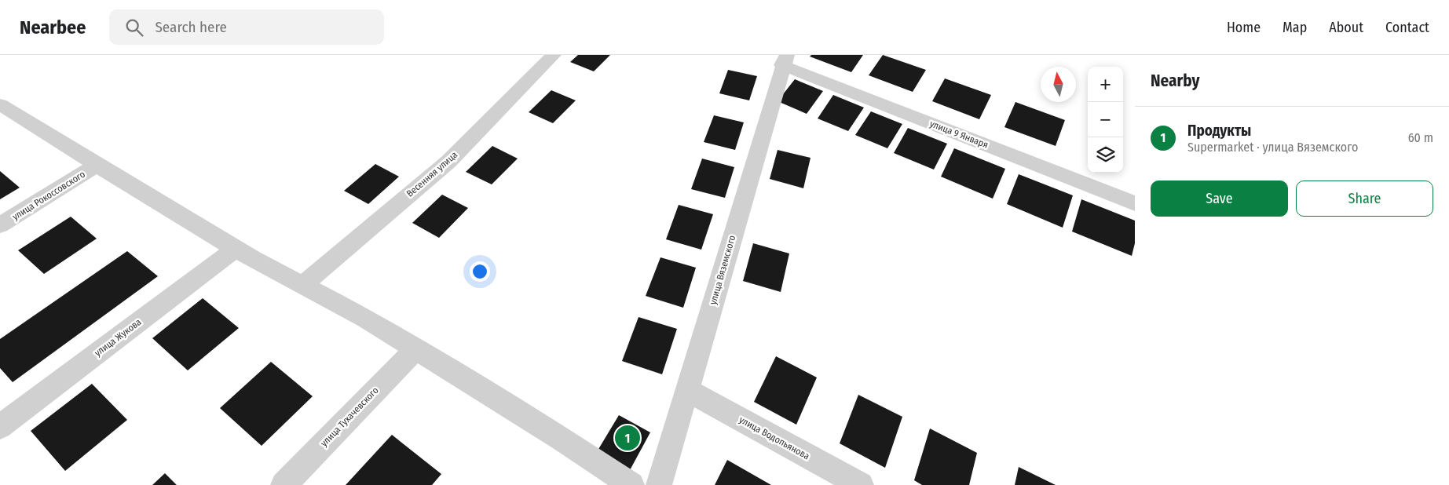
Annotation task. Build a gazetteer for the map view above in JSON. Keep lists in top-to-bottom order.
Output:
{
  "streets": {
    "street": [
      "улица 9 Января",
      "Весенняя улица",
      "улица Рокоссовского",
      "улица Вяземского",
      "улица Жукова",
      "улица Тухачевского",
      "улица Водопьянова"
    ]
  },
  "crossings": [
    ["улица 9 Января", "улица Вяземского"],
    ["улица Вяземского", "улица Водопьянова"]
  ],
  "north": "top",
  "page": {
    "header": "Nearbee",
    "search": "Search here",
    "nav": [
      "Home",
      "Map",
      "About",
      "Contact"
    ],
    "heading": "Nearby",
    "map_buttons": ["+", "−"],
    "list": [
      {
        "mark": "1",
        "name": "Продукты",
        "note": "Supermarket · улица Вяземского",
        "value": "60 m"
      }
    ],
    "buttons": ["Save", "Share"],
    "pins": "1"
  }
}
